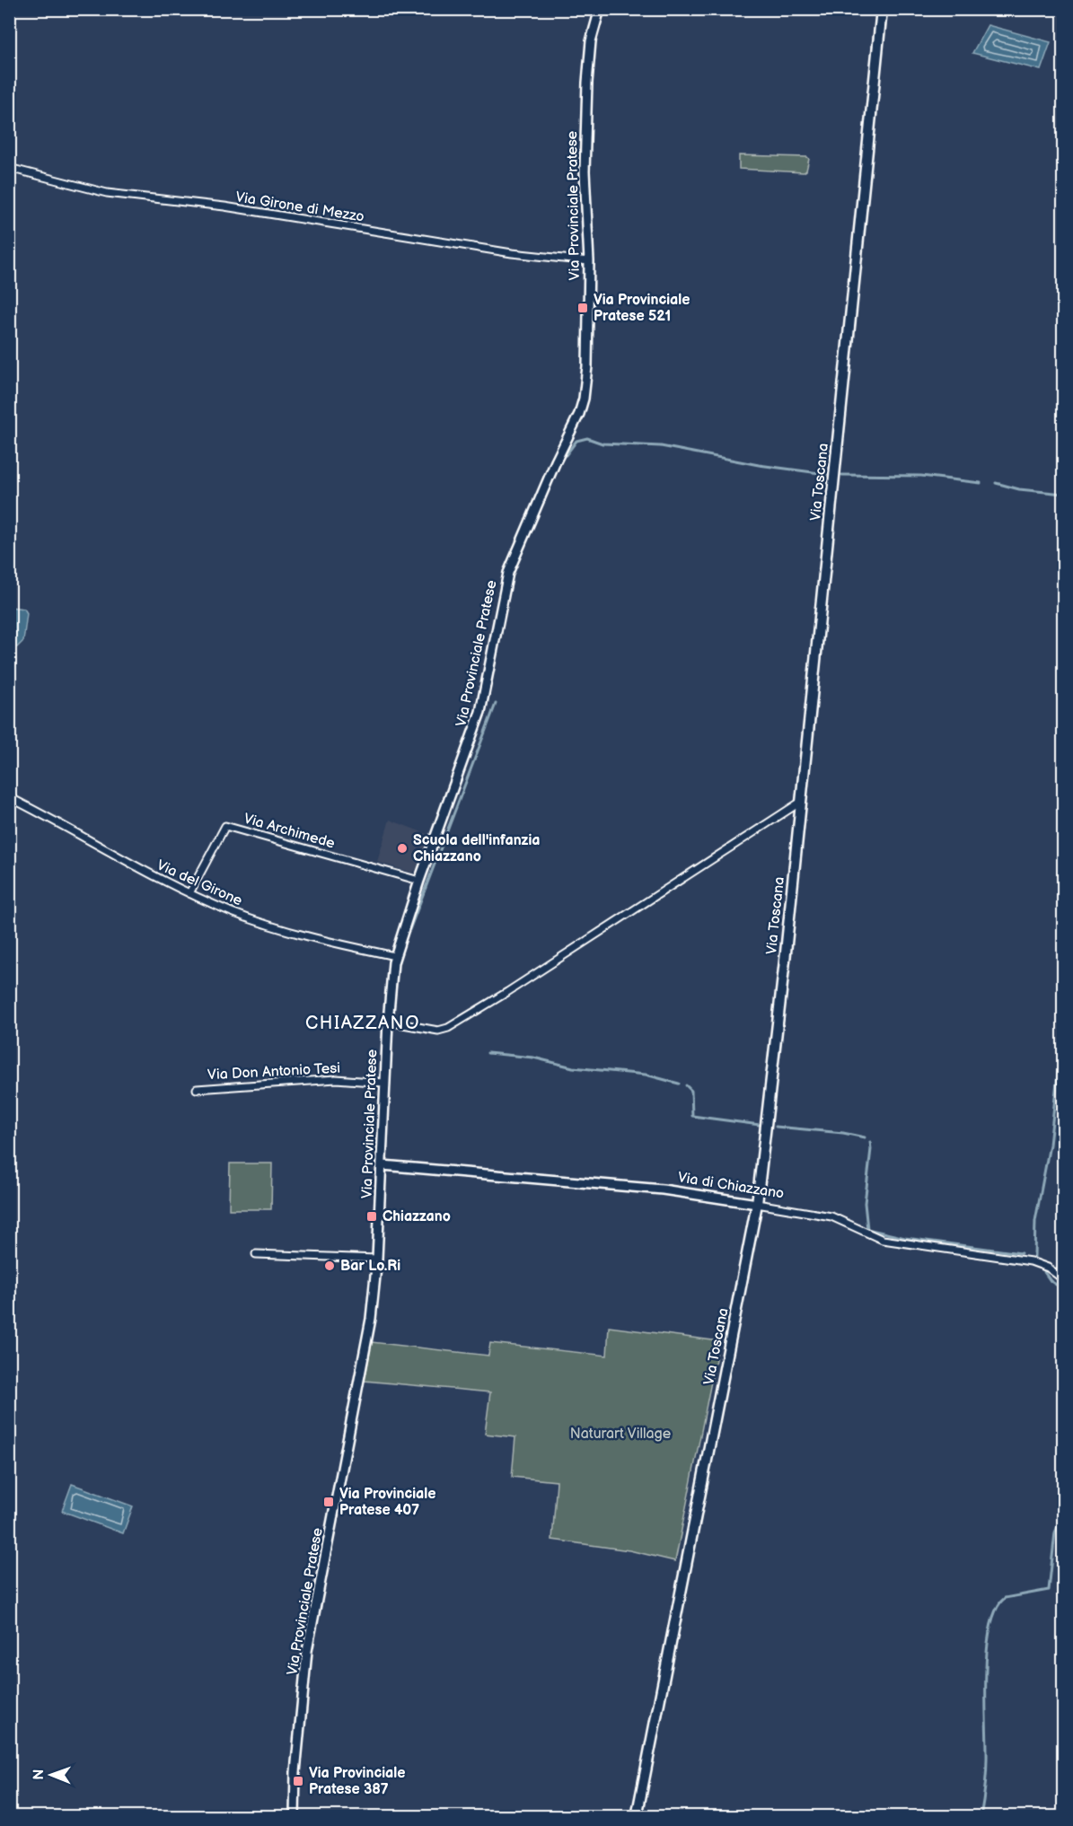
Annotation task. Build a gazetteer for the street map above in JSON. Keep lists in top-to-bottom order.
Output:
{
  "streets": {
    "main road": ["Via Toscana"],
    "street": [
      "Via Provinciale Pratese",
      "Via Girone di Mezzo",
      "Via Archimede",
      "Via del Girone",
      "Via Don Antonio Tesi",
      "Via di Chiazzano"
    ]
  },
  "crossings": [
    ["Via Provinciale Pratese", "Via Girone di Mezzo"],
    ["Via Provinciale Pratese", "Via Archimede"],
    ["Via Provinciale Pratese", "Via del Girone"],
    ["Via Provinciale Pratese", "Via Don Antonio Tesi"],
    ["Via Provinciale Pratese", "Via di Chiazzano"],
    ["Via Toscana", "Via di Chiazzano"],
    ["Via Archimede", "Via del Girone"]
  ],
  "districts": ["CHIAZZANO"],
  "parks": ["Naturart Village"],
  "places": {
    "transit": [
      "Via Provinciale Pratese 521",
      "Chiazzano",
      "Via Provinciale Pratese 407",
      "Via Provinciale Pratese 387"
    ],
    "other": ["Scuola dell'infanzia Chiazzano", "Bar Lo.Ri"]
  },
  "north": "left"
}
